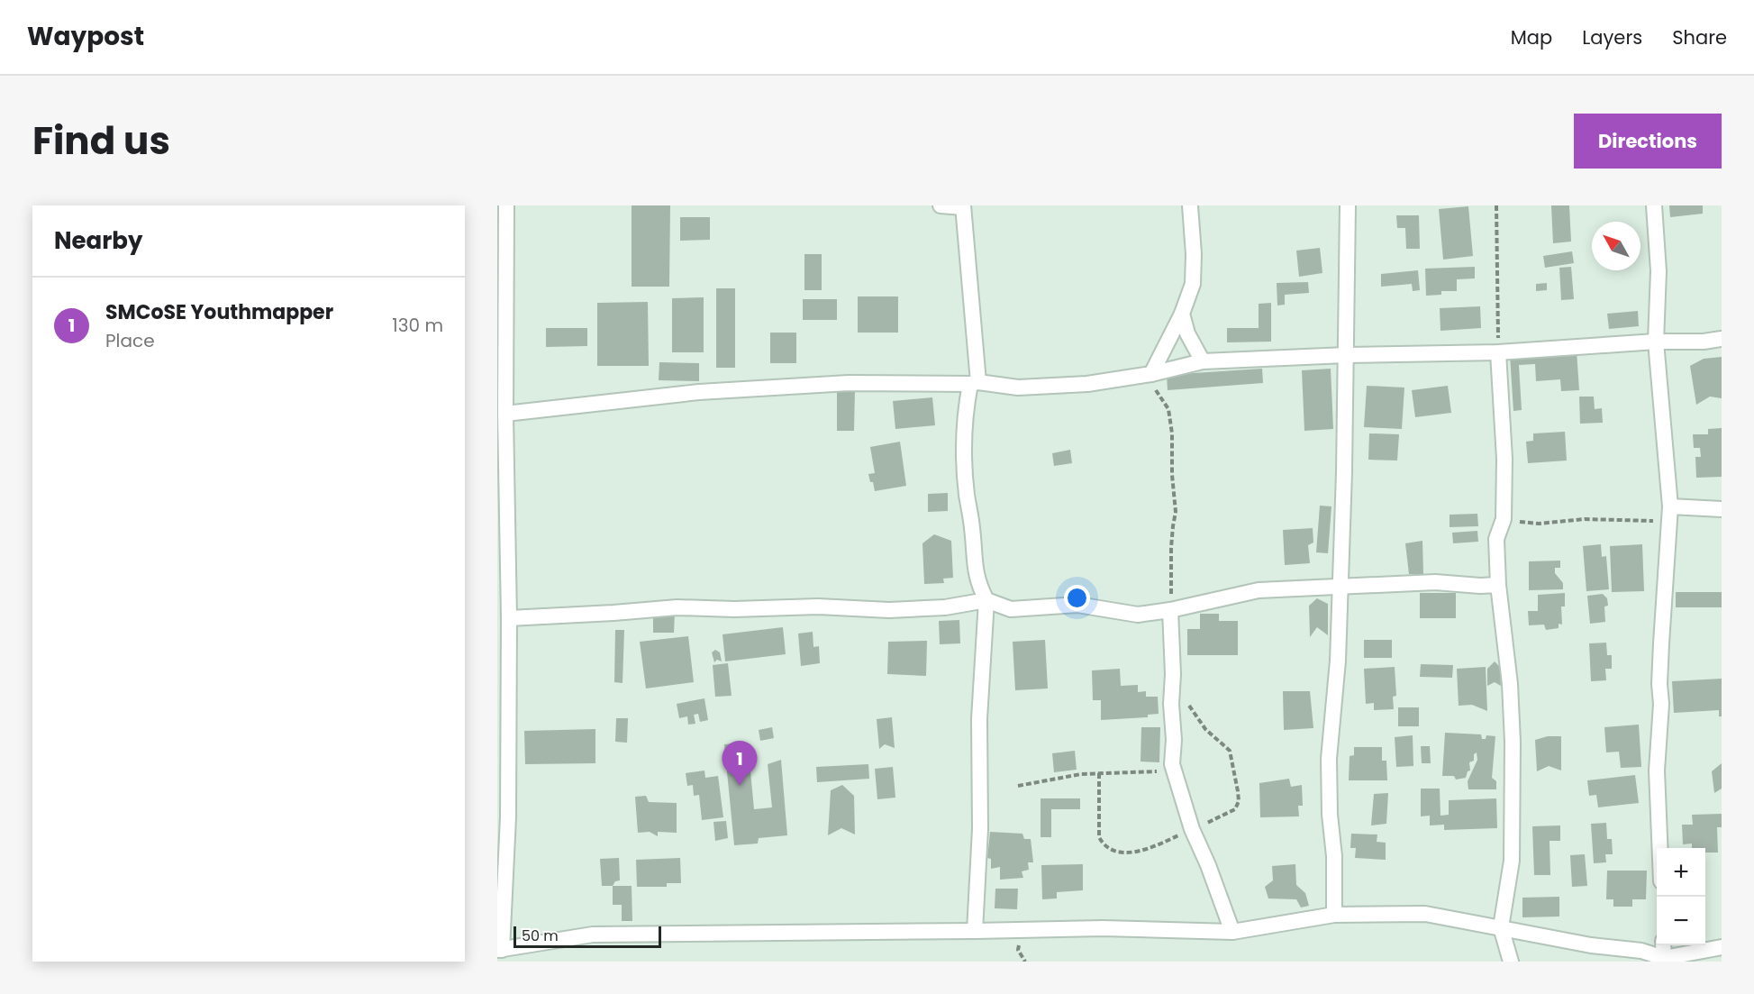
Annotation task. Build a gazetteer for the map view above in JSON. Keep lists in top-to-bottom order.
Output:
{
  "scale_bar": "50 m",
  "north": "top left",
  "page": {
    "header": "Waypost",
    "nav": ["Map", "Layers", "Share"],
    "title": "Find us",
    "buttons": "Directions",
    "heading": "Nearby",
    "list": [
      {
        "mark": "1",
        "name": "SMCoSE Youthmapper",
        "note": "Place",
        "value": "130 m"
      }
    ],
    "pins": "1",
    "map_buttons": ["+", "−"],
    "scale": "50 m"
  }
}
